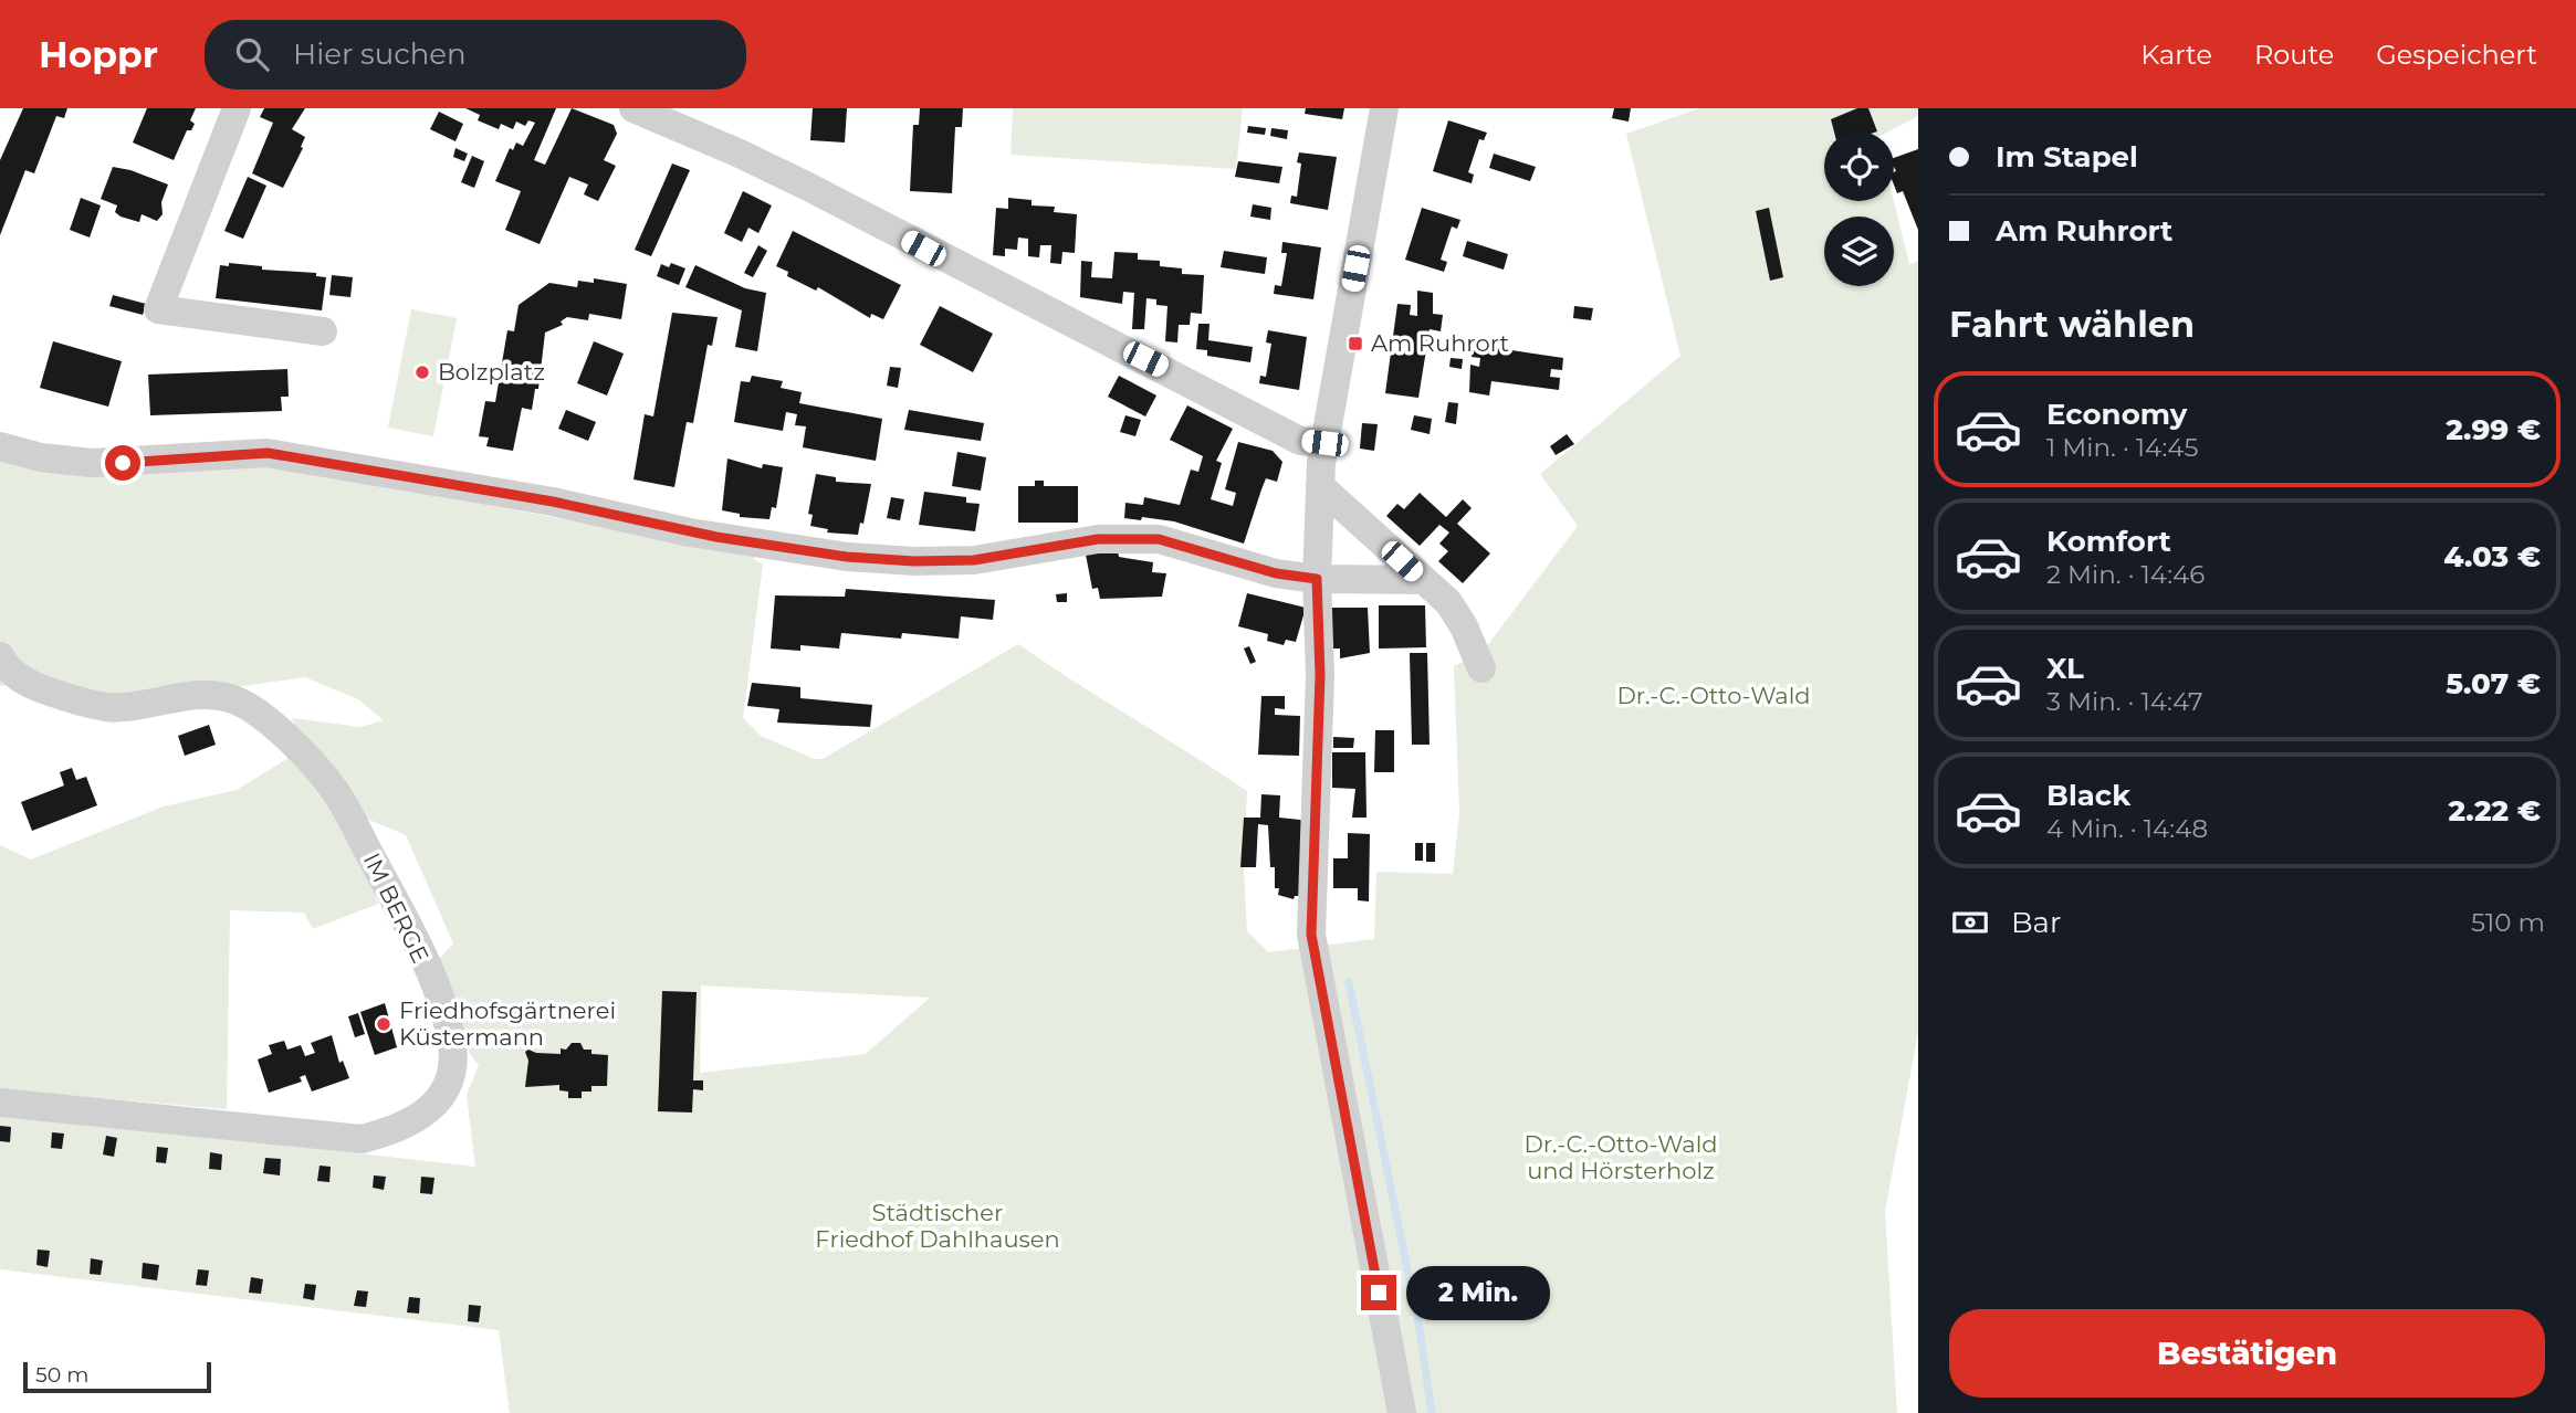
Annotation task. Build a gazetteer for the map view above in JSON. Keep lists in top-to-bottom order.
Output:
{
  "streets": {
    "street": ["IM BERGE"]
  },
  "parks": ["Dr.-C.-Otto-Wald", "Dr.-C.-Otto-Wald und Hörsterholz", "Städtischer Friedhof Dahlhausen"],
  "places": {
    "transit": ["Am Ruhrort"],
    "other": ["Bolzplatz", "Friedhofsgärtnerei Küstermann"]
  },
  "scale_bar": "50 m",
  "page": {
    "header": "Hoppr",
    "search": "Hier suchen",
    "nav": ["Karte", "Route", "Gespeichert"],
    "banner": ["Im Stapel", "Am Ruhrort"],
    "heading": "Fahrt wählen",
    "list": [
      {
        "name": "Economy",
        "note": "1 Min. · 14:45",
        "value": "2.99 €"
      },
      {
        "name": "Komfort",
        "note": "2 Min. · 14:46",
        "value": "4.03 €"
      },
      {
        "name": "XL",
        "note": "3 Min. · 14:47",
        "value": "5.07 €"
      },
      {
        "name": "Black",
        "note": "4 Min. · 14:48",
        "value": "2.22 €"
      }
    ],
    "pay": ["Bar", "510 m"],
    "bubble": "2 Min.",
    "buttons": "Bestätigen",
    "scale": "50 m"
  }
}
